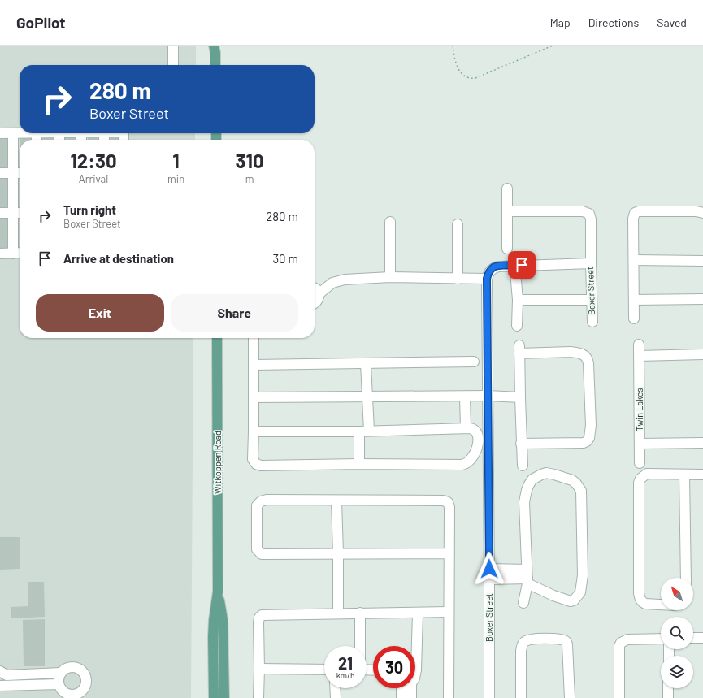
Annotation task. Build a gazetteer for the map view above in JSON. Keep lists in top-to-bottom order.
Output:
{
  "streets": {
    "main road": ["Witkoppen Road"],
    "street": ["Boxer Street", "Twin Lakes"]
  },
  "north": "top left",
  "page": {
    "header": "GoPilot",
    "nav": ["Map", "Directions", "Saved"],
    "turn": ["280 m", "Boxer Street"],
    "eta": [
      "12:30",
      "Arrival",
      "1",
      "min",
      "310",
      "m"
    ],
    "list": [
      {
        "name": "Turn right",
        "note": "Boxer Street",
        "value": "280 m"
      },
      {
        "name": "Arrive at destination",
        "value": "30 m"
      }
    ],
    "buttons": ["Exit", "Share"],
    "speed": "21 km/h",
    "limit": "30"
  }
}
